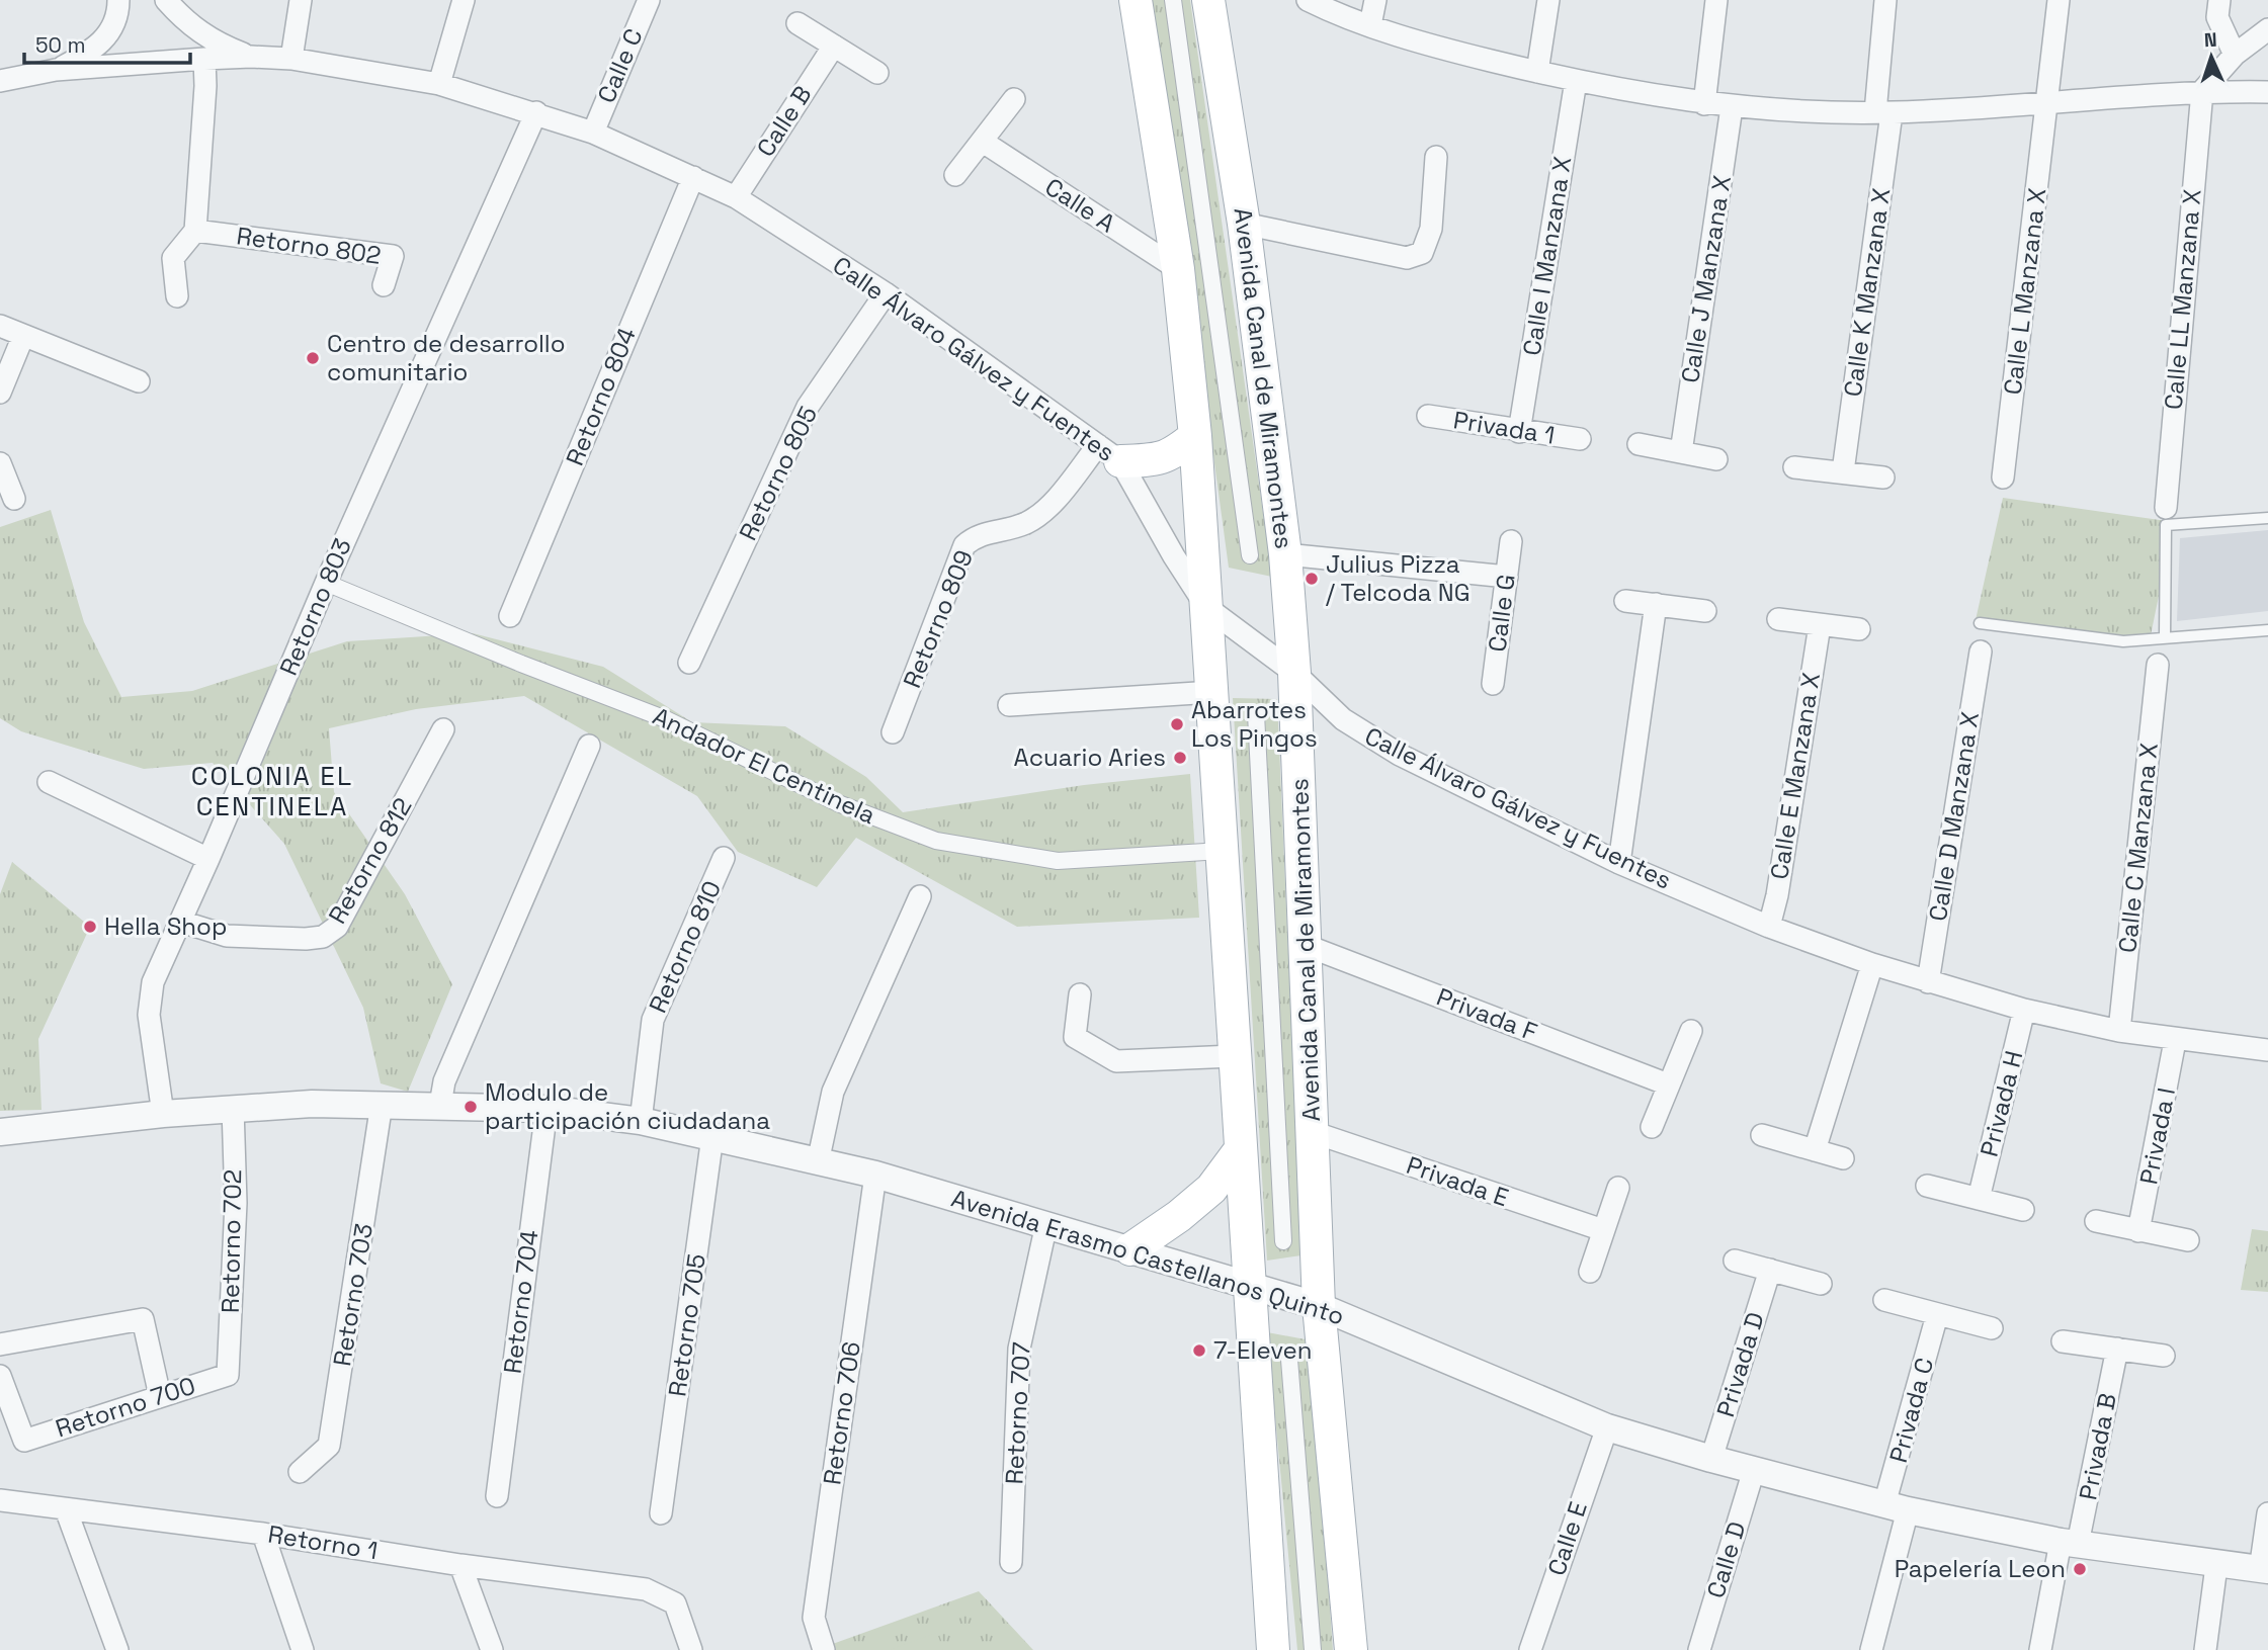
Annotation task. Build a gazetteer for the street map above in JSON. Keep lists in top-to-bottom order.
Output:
{
  "streets": {
    "main road": ["Avenida Canal de Miramontes"],
    "street": [
      "Calle C",
      "Calle B",
      "Calle A",
      "Retorno 802",
      "Calle I Manzana X",
      "Calle J Manzana X",
      "Calle L Manzana X",
      "Calle K Manzana X",
      "Calle LL Manzana X",
      "Calle Álvaro Gálvez y Fuentes",
      "Retorno 804",
      "Privada 1",
      "Retorno 805",
      "Retorno 803",
      "Calle G",
      "Retorno 809",
      "Andador El Centinela",
      "Calle E Manzana X",
      "Calle D Manzana X",
      "Calle C Manzana X",
      "Retorno 812",
      "Retorno 810",
      "Privada F",
      "Privada H",
      "Privada I",
      "Privada E",
      "Retorno 702",
      "Avenida Erasmo Castellanos Quinto",
      "Retorno 703",
      "Retorno 704",
      "Retorno 705",
      "Privada D",
      "Retorno 700",
      "Privada C",
      "Retorno 706",
      "Retorno 707",
      "Privada B",
      "Calle E",
      "Retorno 1",
      "Calle D"
    ]
  },
  "crossings": [
    ["Calle C", "Calle Álvaro Gálvez y Fuentes"],
    ["Calle B", "Calle Álvaro Gálvez y Fuentes"],
    ["Calle I Manzana X", "Privada 1"],
    ["Calle Álvaro Gálvez y Fuentes", "Avenida Canal de Miramontes"],
    ["Calle Álvaro Gálvez y Fuentes", "Retorno 804"],
    ["Calle Álvaro Gálvez y Fuentes", "Retorno 805"],
    ["Calle Álvaro Gálvez y Fuentes", "Retorno 803"],
    ["Calle Álvaro Gálvez y Fuentes", "Retorno 809"],
    ["Calle Álvaro Gálvez y Fuentes", "Calle E Manzana X"],
    ["Calle Álvaro Gálvez y Fuentes", "Calle D Manzana X"],
    ["Calle Álvaro Gálvez y Fuentes", "Calle C Manzana X"],
    ["Calle Álvaro Gálvez y Fuentes", "Privada H"],
    ["Calle Álvaro Gálvez y Fuentes", "Privada I"],
    ["Avenida Canal de Miramontes", "Privada F"],
    ["Avenida Canal de Miramontes", "Privada E"],
    ["Avenida Canal de Miramontes", "Avenida Erasmo Castellanos Quinto"],
    ["Retorno 803", "Andador El Centinela"],
    ["Retorno 803", "Retorno 812"],
    ["Retorno 803", "Avenida Erasmo Castellanos Quinto"],
    ["Retorno 810", "Avenida Erasmo Castellanos Quinto"],
    ["Retorno 702", "Avenida Erasmo Castellanos Quinto"],
    ["Retorno 702", "Retorno 700"],
    ["Avenida Erasmo Castellanos Quinto", "Retorno 703"],
    ["Avenida Erasmo Castellanos Quinto", "Retorno 704"],
    ["Avenida Erasmo Castellanos Quinto", "Retorno 705"],
    ["Avenida Erasmo Castellanos Quinto", "Privada D"],
    ["Avenida Erasmo Castellanos Quinto", "Privada C"],
    ["Avenida Erasmo Castellanos Quinto", "Retorno 706"],
    ["Avenida Erasmo Castellanos Quinto", "Retorno 707"],
    ["Avenida Erasmo Castellanos Quinto", "Privada B"],
    ["Avenida Erasmo Castellanos Quinto", "Calle E"],
    ["Avenida Erasmo Castellanos Quinto", "Calle D"]
  ],
  "districts": ["COLONIA EL CENTINELA"],
  "places": [
    "Centro de desarrollo comunitario",
    "Julius Pizza / Telcoda NG",
    "Abarrotes Los Pingos",
    "Acuario Aries",
    "Hella Shop",
    "Modulo de participación ciudadana",
    "7-Eleven",
    "Papelería Leon"
  ],
  "scale_bar": "50 m",
  "north": "top"
}
